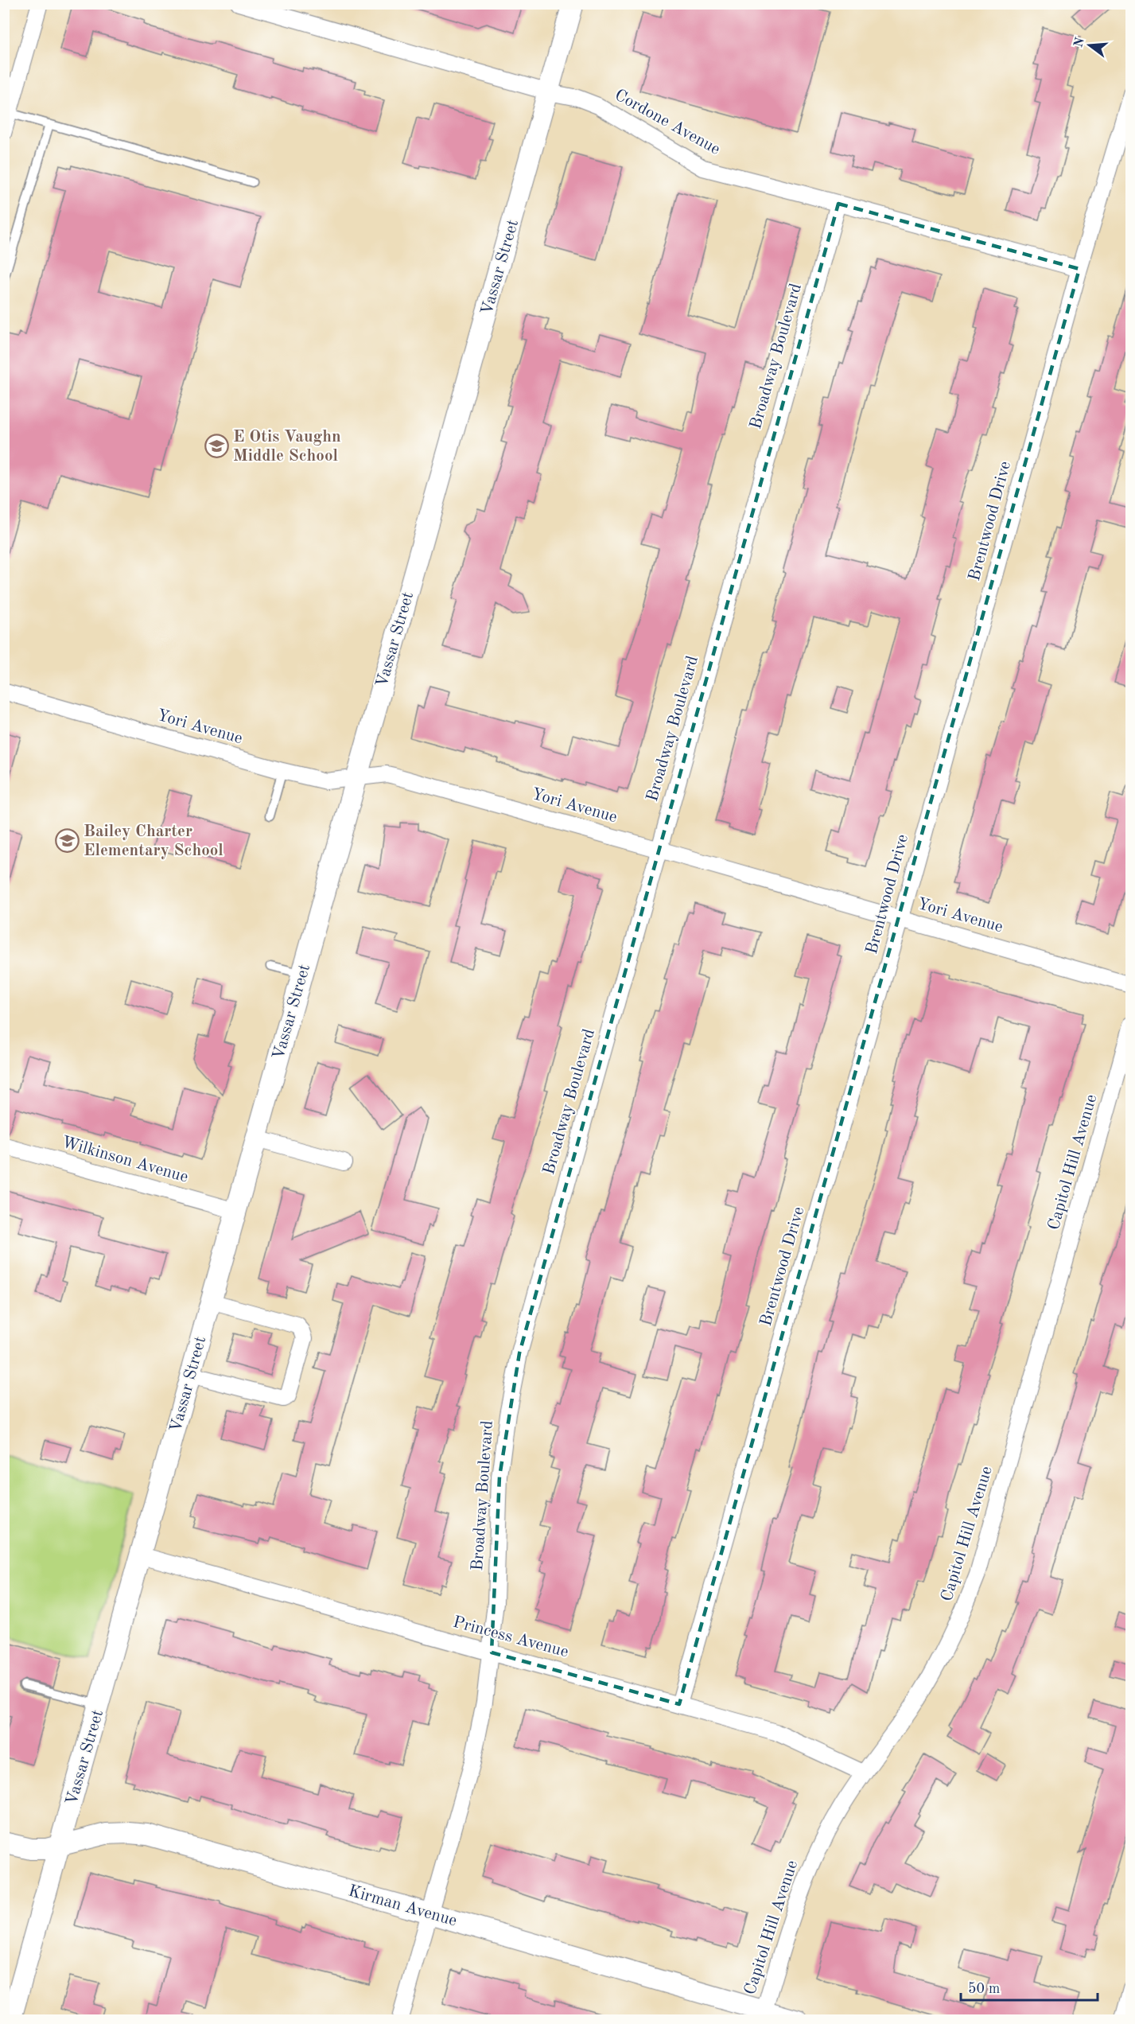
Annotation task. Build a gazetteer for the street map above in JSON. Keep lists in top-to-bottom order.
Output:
{
  "streets": {
    "street": [
      "Cordone Avenue",
      "Vassar Street",
      "Broadway Boulevard",
      "Brentwood Drive",
      "Yori Avenue",
      "Wilkinson Avenue",
      "Capitol Hill Avenue",
      "Princess Avenue",
      "Kirman Avenue"
    ]
  },
  "crossings": [
    ["Cordone Avenue", "Vassar Street"],
    ["Cordone Avenue", "Broadway Boulevard"],
    ["Cordone Avenue", "Brentwood Drive"],
    ["Vassar Street", "Yori Avenue"],
    ["Vassar Street", "Wilkinson Avenue"],
    ["Vassar Street", "Princess Avenue"],
    ["Vassar Street", "Kirman Avenue"],
    ["Broadway Boulevard", "Yori Avenue"],
    ["Broadway Boulevard", "Princess Avenue"],
    ["Broadway Boulevard", "Kirman Avenue"],
    ["Brentwood Drive", "Yori Avenue"],
    ["Brentwood Drive", "Princess Avenue"],
    ["Capitol Hill Avenue", "Princess Avenue"],
    ["Capitol Hill Avenue", "Kirman Avenue"]
  ],
  "places": {
    "school or university": ["E Otis Vaughn Middle School", "Bailey Charter Elementary School"]
  },
  "scale_bar": "50 m",
  "north": "left"
}
